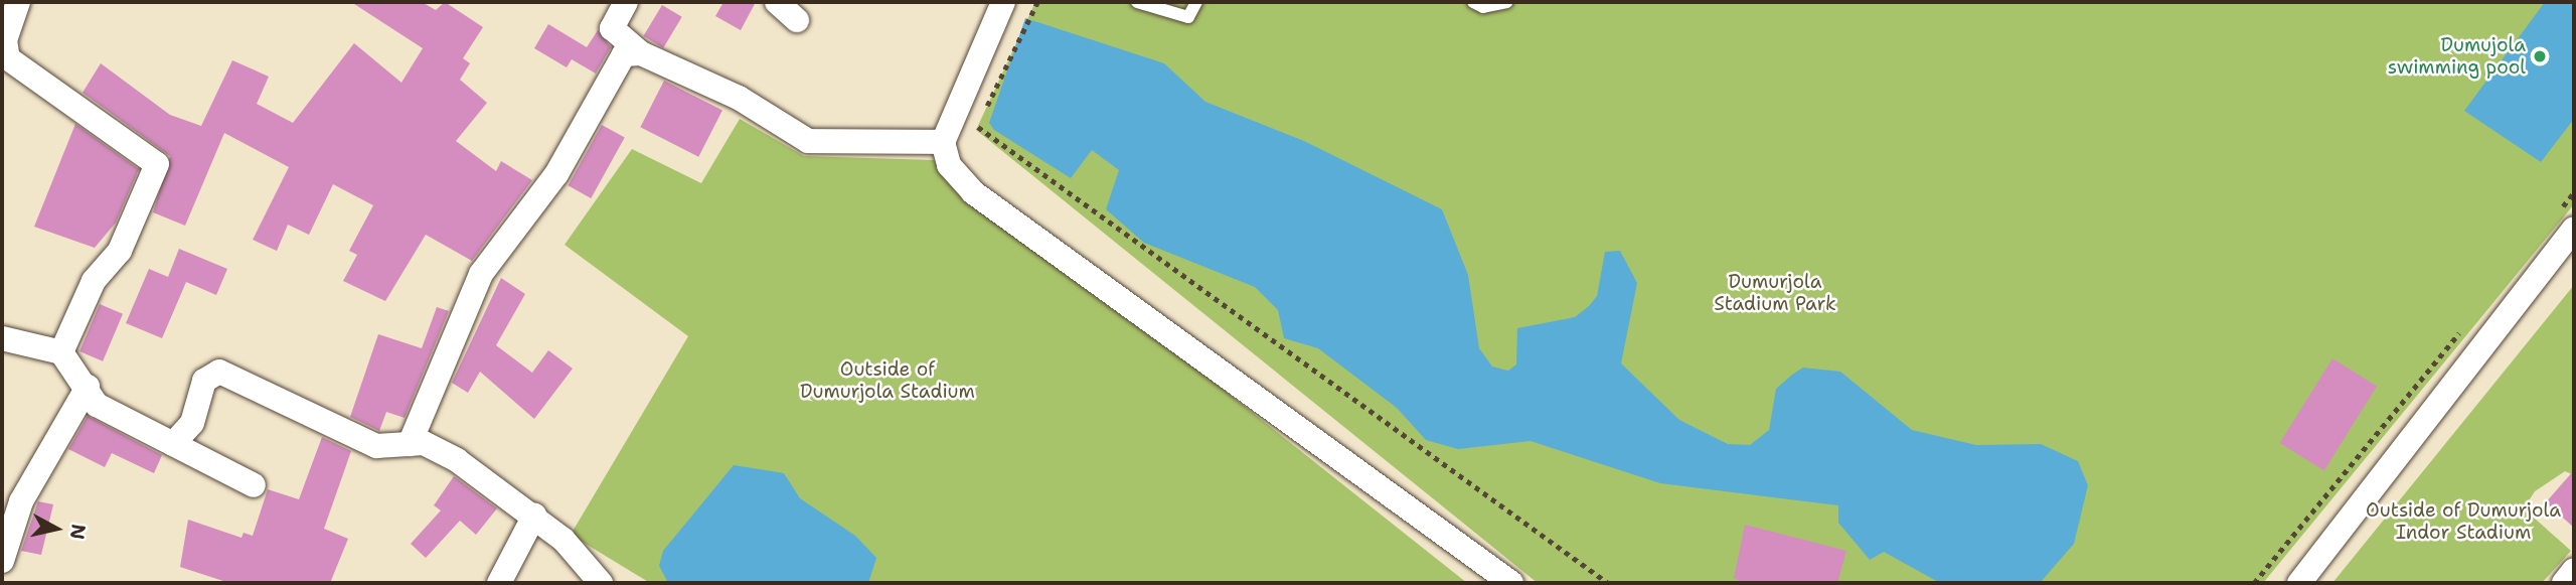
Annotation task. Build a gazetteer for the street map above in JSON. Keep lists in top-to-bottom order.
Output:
{
  "parks": ["Dumurjola Stadium Park", "Outside of Dumurjola Stadium", "Outside of Dumurjola Indor Stadium"],
  "places": ["Dumujola swimming pool"],
  "north": "right"
}
